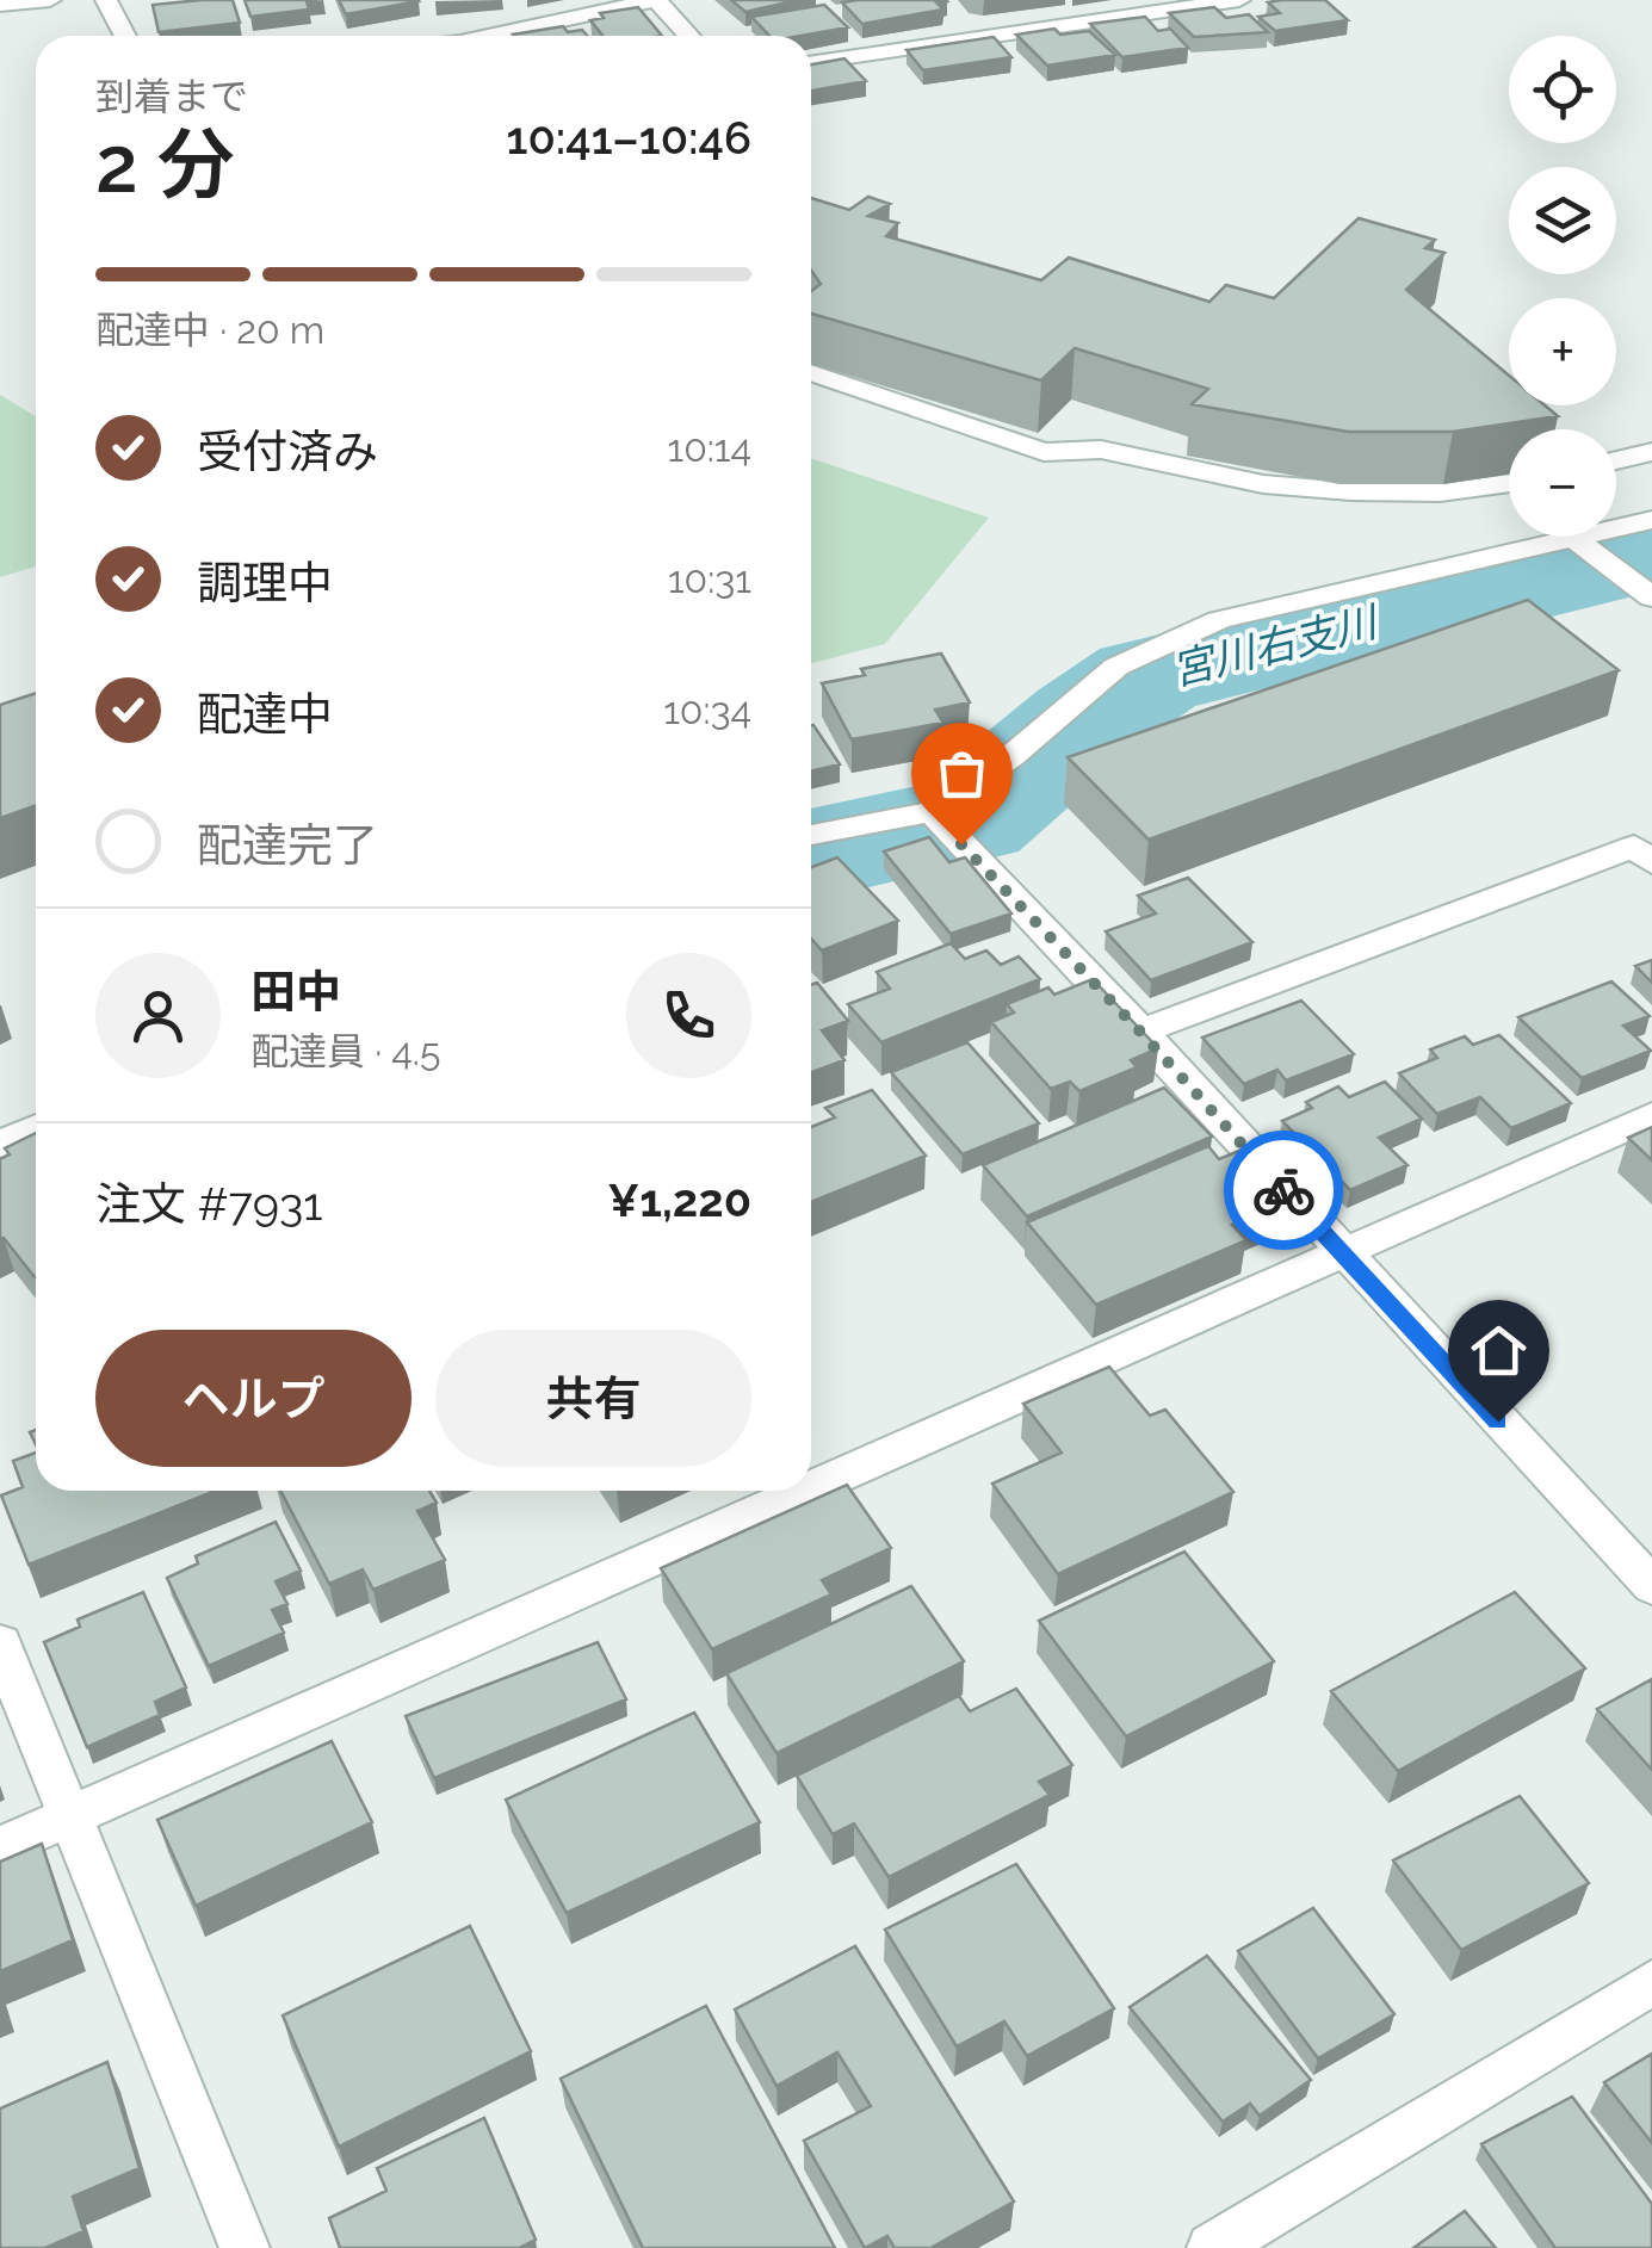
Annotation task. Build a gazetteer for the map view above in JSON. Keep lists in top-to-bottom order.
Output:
{
  "water": ["宮川右支川"],
  "page": {
    "map_buttons": ["+", "−"],
    "heading": ["2 分", "到着まで", "10:41–10:46"],
    "panel": [
      "田中",
      "配達員 · 4.5",
      "注文 #7931",
      "¥1,220"
    ],
    "bar": "配達中 · 20 m",
    "list": [
      ["受付済み", "10:14"],
      ["調理中", "10:31"],
      ["配達中", "10:34"],
      "配達完了"
    ],
    "buttons": ["ヘルプ", "共有"]
  }
}
